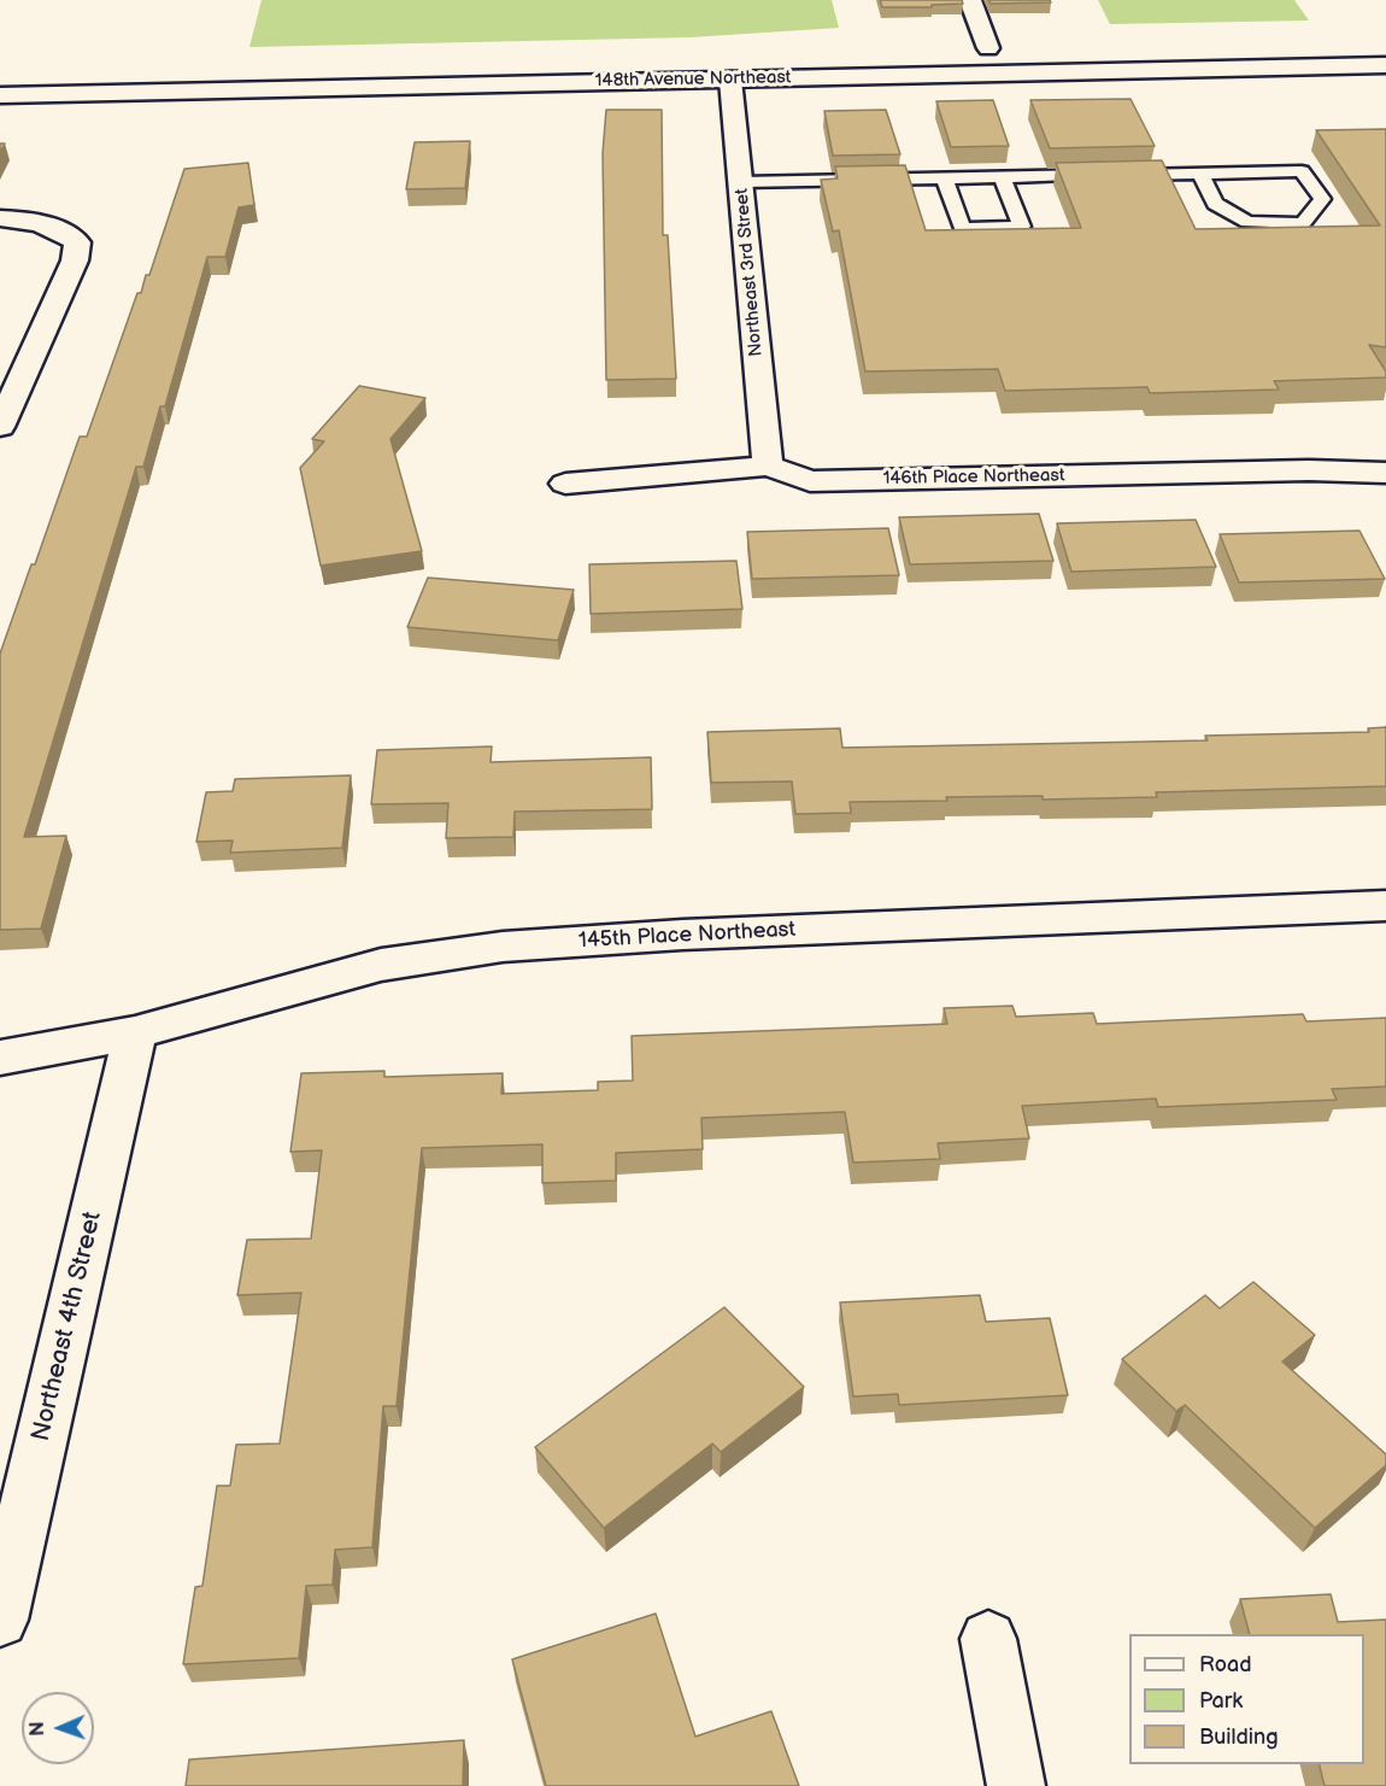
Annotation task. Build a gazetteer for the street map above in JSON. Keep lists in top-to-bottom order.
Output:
{
  "streets": {
    "street": [
      "148th Avenue Northeast",
      "Northeast 3rd Street",
      "146th Place Northeast",
      "145th Place Northeast",
      "Northeast 4th Street"
    ]
  },
  "crossings": [
    ["148th Avenue Northeast", "Northeast 3rd Street"],
    ["Northeast 3rd Street", "146th Place Northeast"],
    ["145th Place Northeast", "Northeast 4th Street"]
  ],
  "legend": ["Road", "Park", "Building"],
  "north": "left"
}
